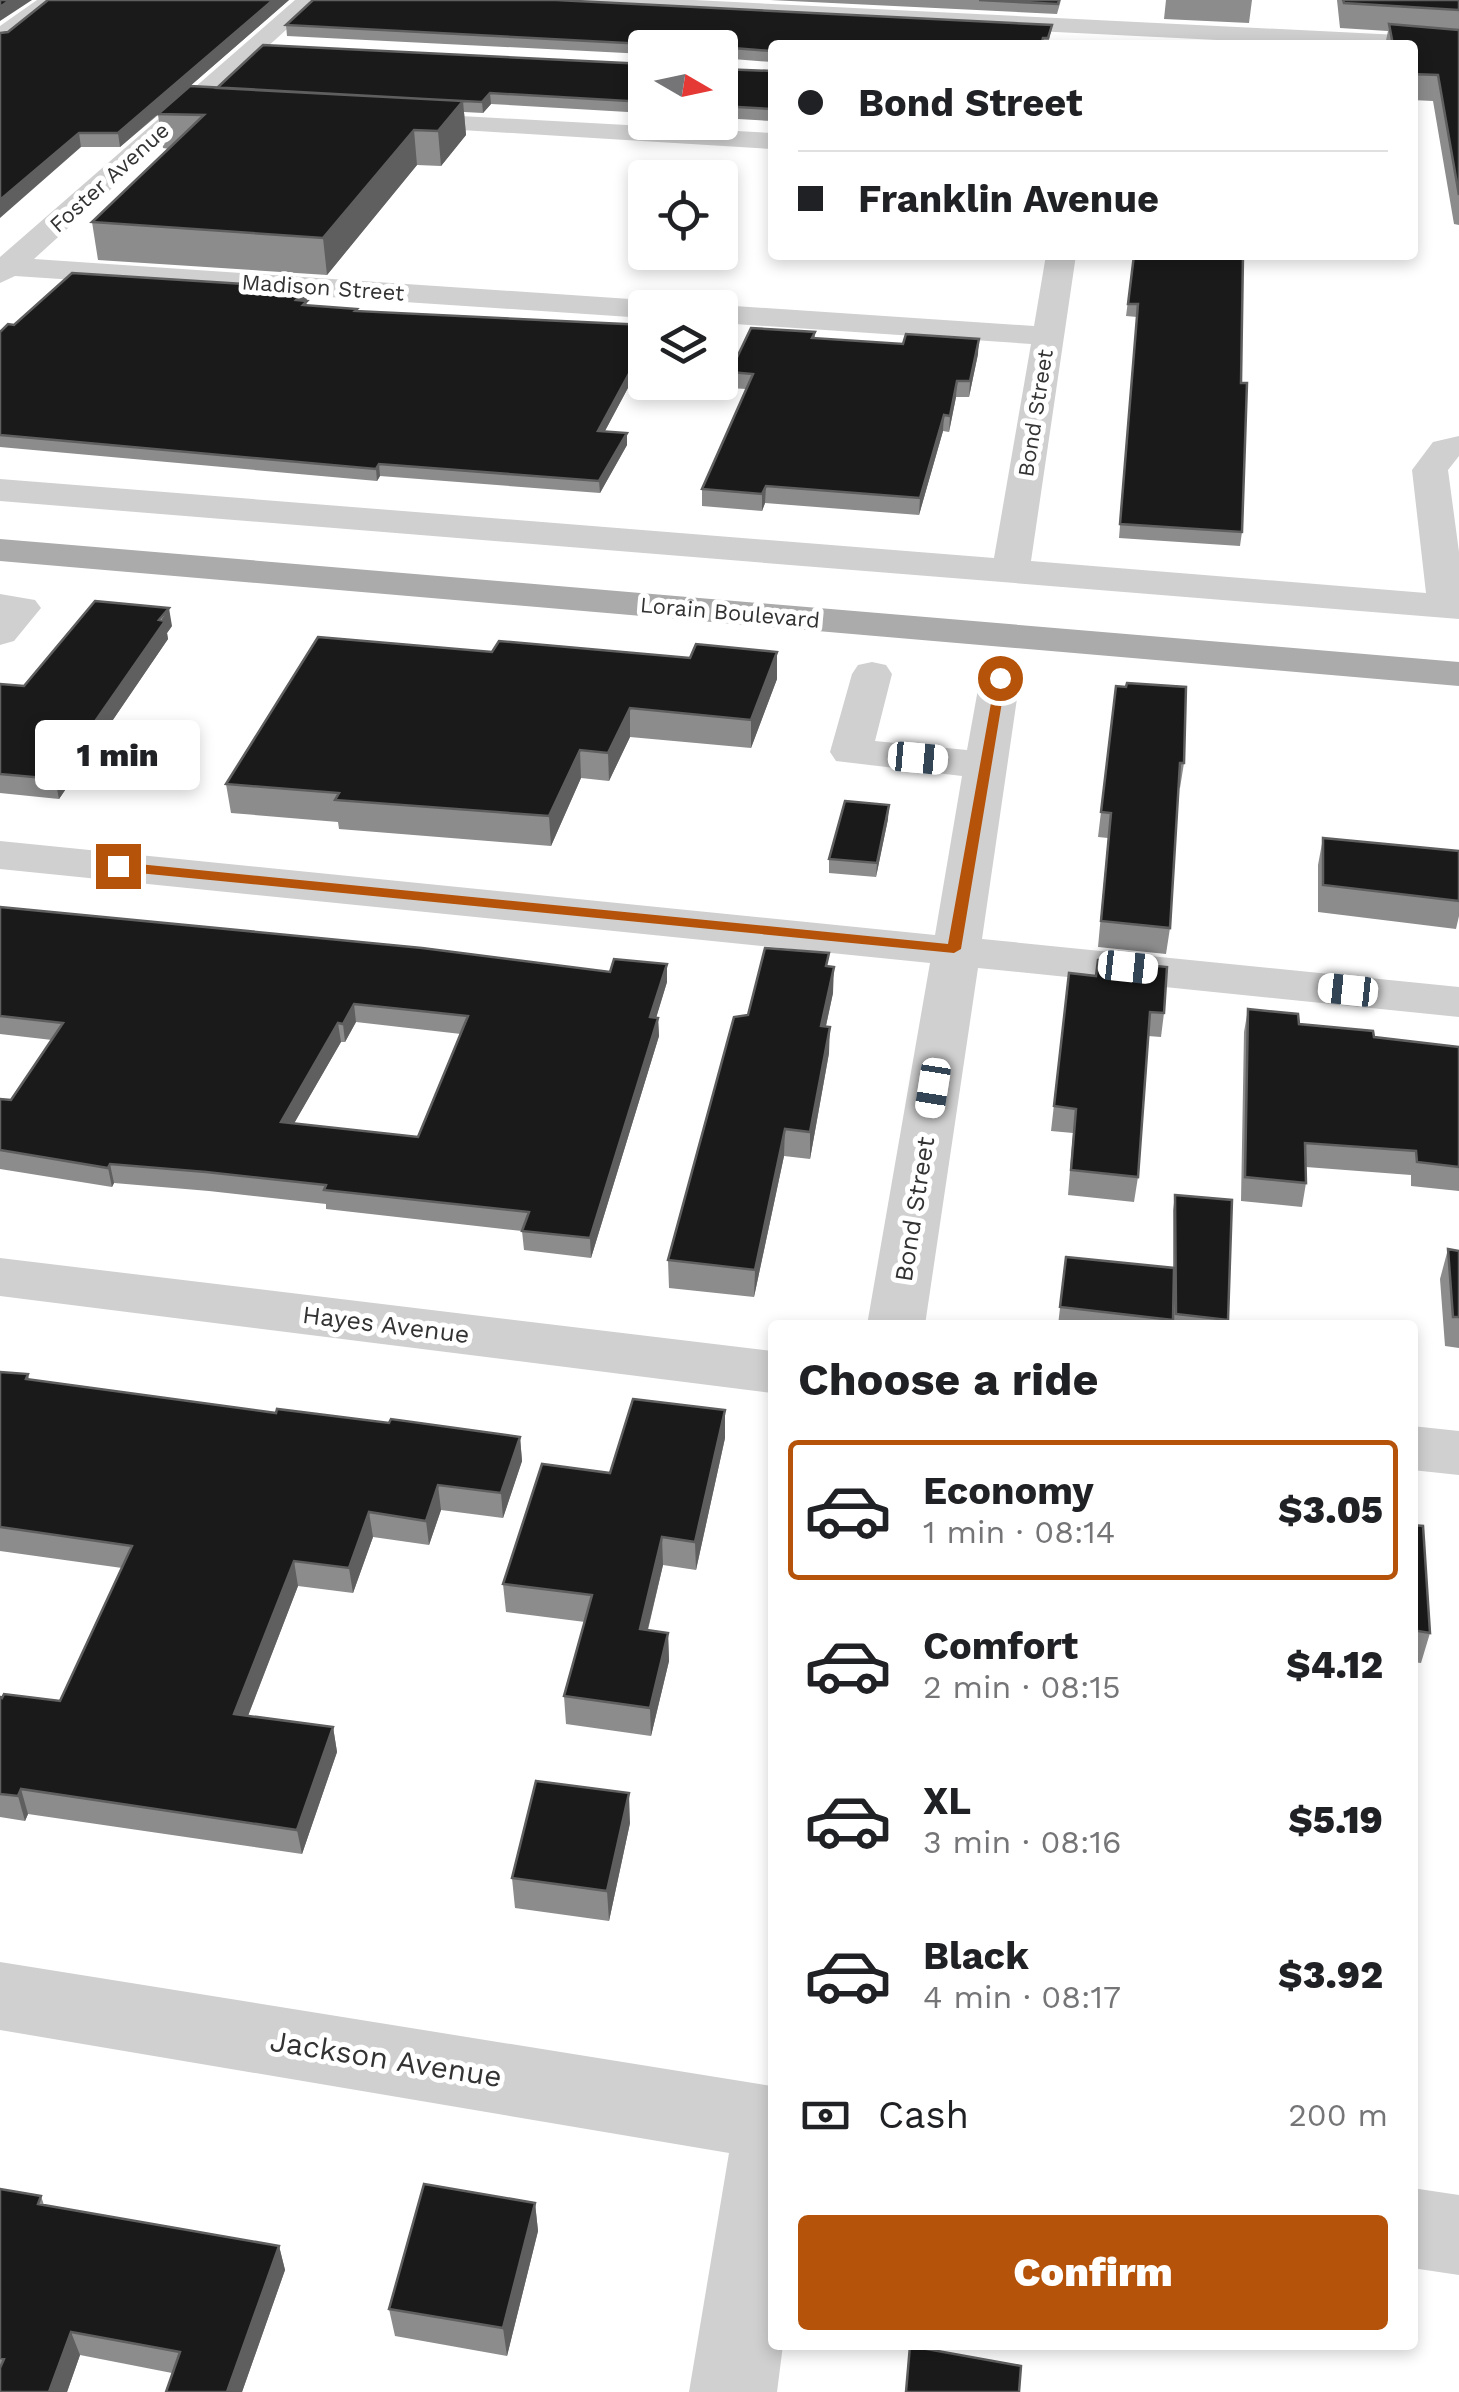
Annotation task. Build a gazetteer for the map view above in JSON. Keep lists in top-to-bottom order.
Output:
{
  "streets": {
    "main road": ["Lorain Boulevard"],
    "street": [
      "Foster Avenue",
      "Madison Street",
      "Bond Street",
      "Hayes Avenue",
      "Jackson Avenue"
    ]
  },
  "crossings": [
    ["Foster Avenue", "Madison Street"]
  ],
  "north": "right",
  "page": {
    "banner": ["Bond Street", "Franklin Avenue"],
    "bubble": "1 min",
    "heading": "Choose a ride",
    "list": [
      {
        "name": "Economy",
        "note": "1 min · 08:14",
        "value": "$3.05"
      },
      {
        "name": "Comfort",
        "note": "2 min · 08:15",
        "value": "$4.12"
      },
      {
        "name": "XL",
        "note": "3 min · 08:16",
        "value": "$5.19"
      },
      {
        "name": "Black",
        "note": "4 min · 08:17",
        "value": "$3.92"
      }
    ],
    "pay": ["Cash", "200 m"],
    "buttons": "Confirm"
  }
}
